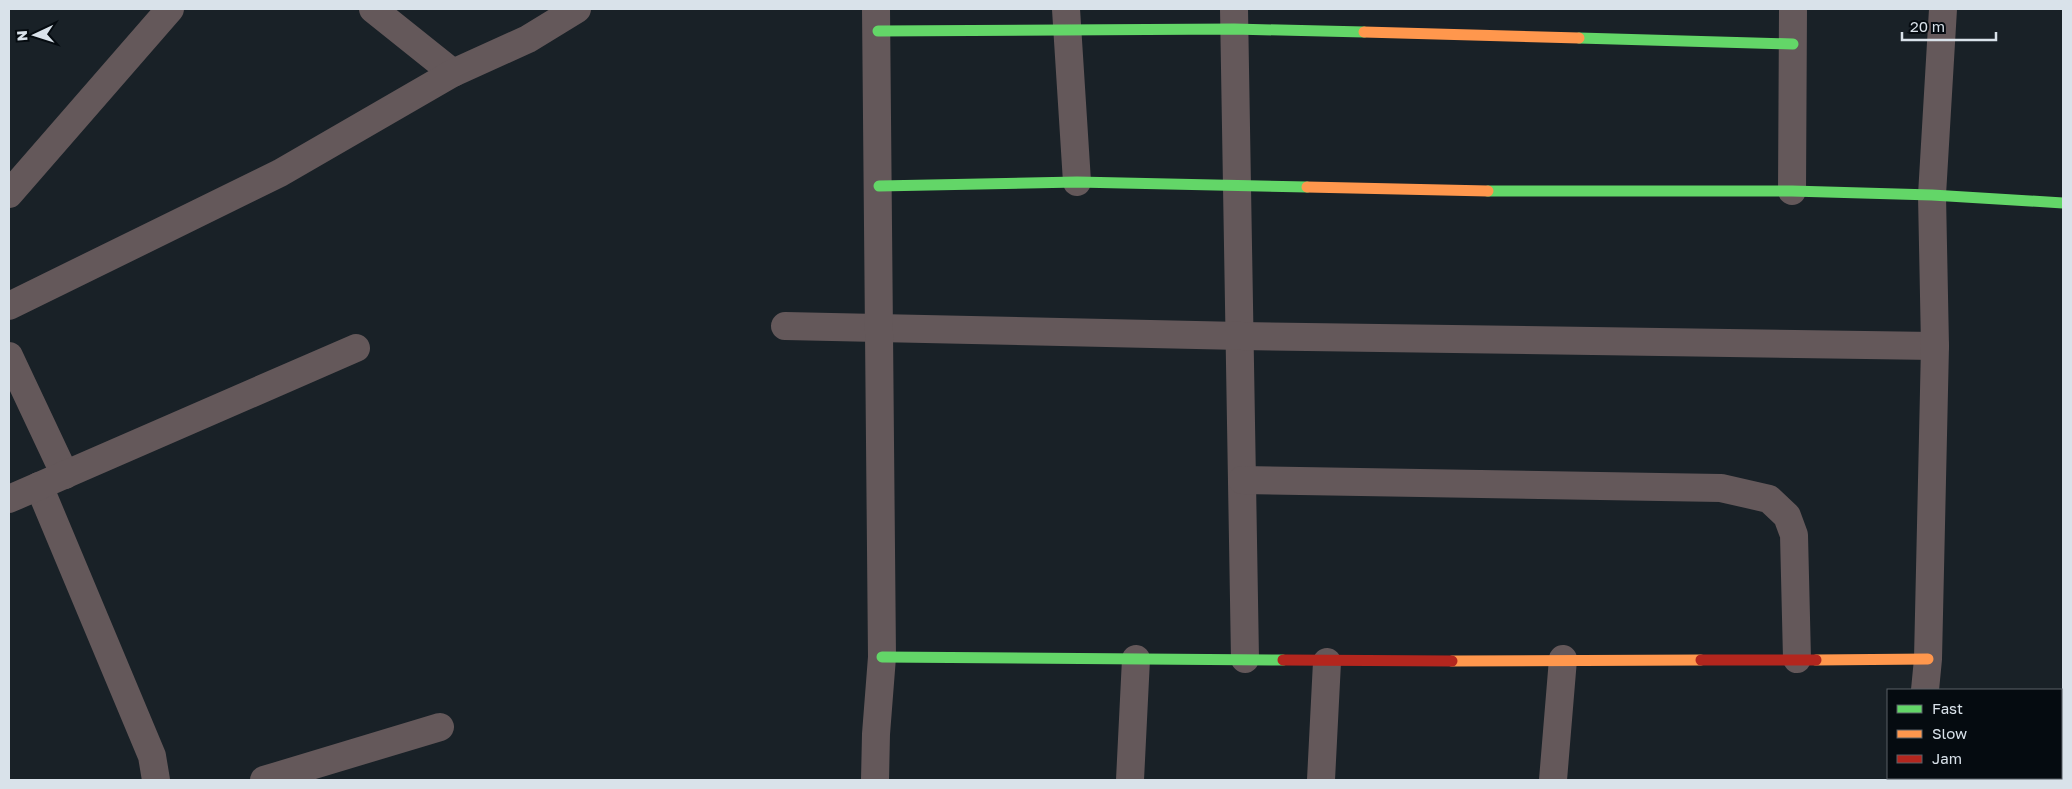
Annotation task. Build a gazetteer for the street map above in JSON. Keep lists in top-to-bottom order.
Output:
{
  "legend": ["Fast", "Slow", "Jam"],
  "scale_bar": "20 m",
  "north": "left"
}
